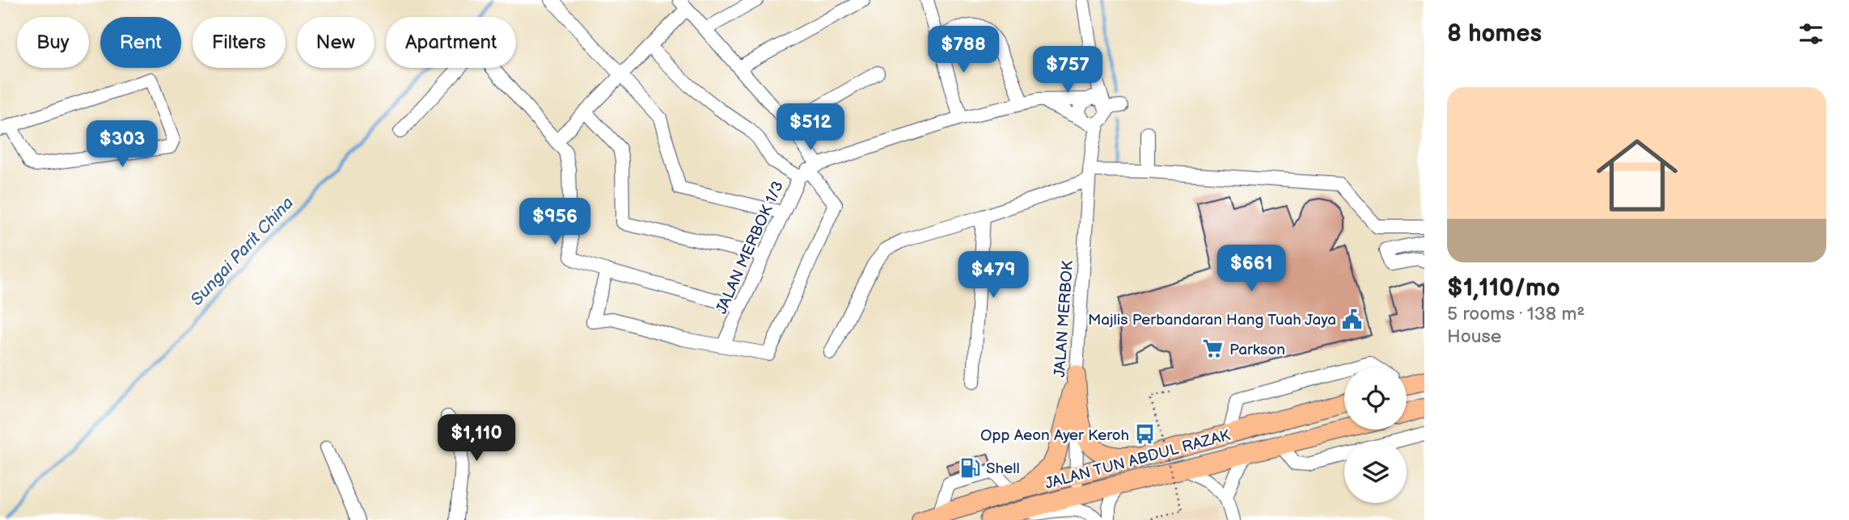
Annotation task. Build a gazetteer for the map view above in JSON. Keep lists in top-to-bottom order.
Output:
{
  "streets": {
    "highway": ["JALAN TUN ABDUL RAZAK"],
    "street": ["JALAN MERBOK 1/3", "JALAN MERBOK"]
  },
  "crossings": [
    ["JALAN MERBOK", "JALAN TUN ABDUL RAZAK"]
  ],
  "water": ["Sungai Parit China"],
  "places": {
    "public building": ["Majlis Perbandaran Hang Tuah Jaya"],
    "supermarket": ["Parkson"],
    "bus stop": ["Opp Aeon Ayer Keroh"],
    "fuel station": ["Shell"]
  },
  "page": {
    "heading": "8 homes",
    "chip": [
      "Buy",
      "Rent",
      "Filters",
      "New",
      "Apartment"
    ],
    "price": [
      "$788",
      "$757",
      "$512",
      "$303",
      "$956",
      "$661",
      "$479",
      "$1,110"
    ],
    "list": [
      {
        "name": "$1,110/mo",
        "note": "5 rooms · 138 m² · House"
      }
    ]
  }
}
